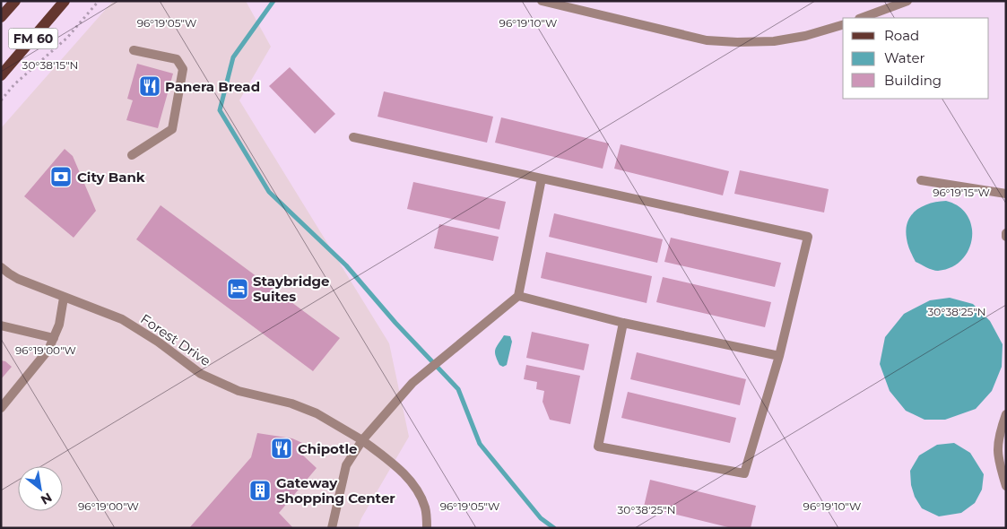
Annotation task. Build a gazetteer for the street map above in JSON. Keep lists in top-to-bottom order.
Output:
{
  "streets": {
    "main road": ["FM 60"],
    "street": ["Forest Drive"]
  },
  "places": {
    "restaurant": ["Panera Bread", "Chipotle"],
    "bank": ["City Bank"],
    "hotel": ["Staybridge Suites"],
    "building": ["Gateway Shopping Center"]
  },
  "legend": ["Road", "Water", "Building"],
  "north": "bottom right",
  "coordinates": [
    "96°19'05\"W",
    "96°19'10\"W",
    "30°38'15\"N",
    "96°19'15\"W",
    "30°38'25\"N",
    "96°19'00\"W"
  ]
}
